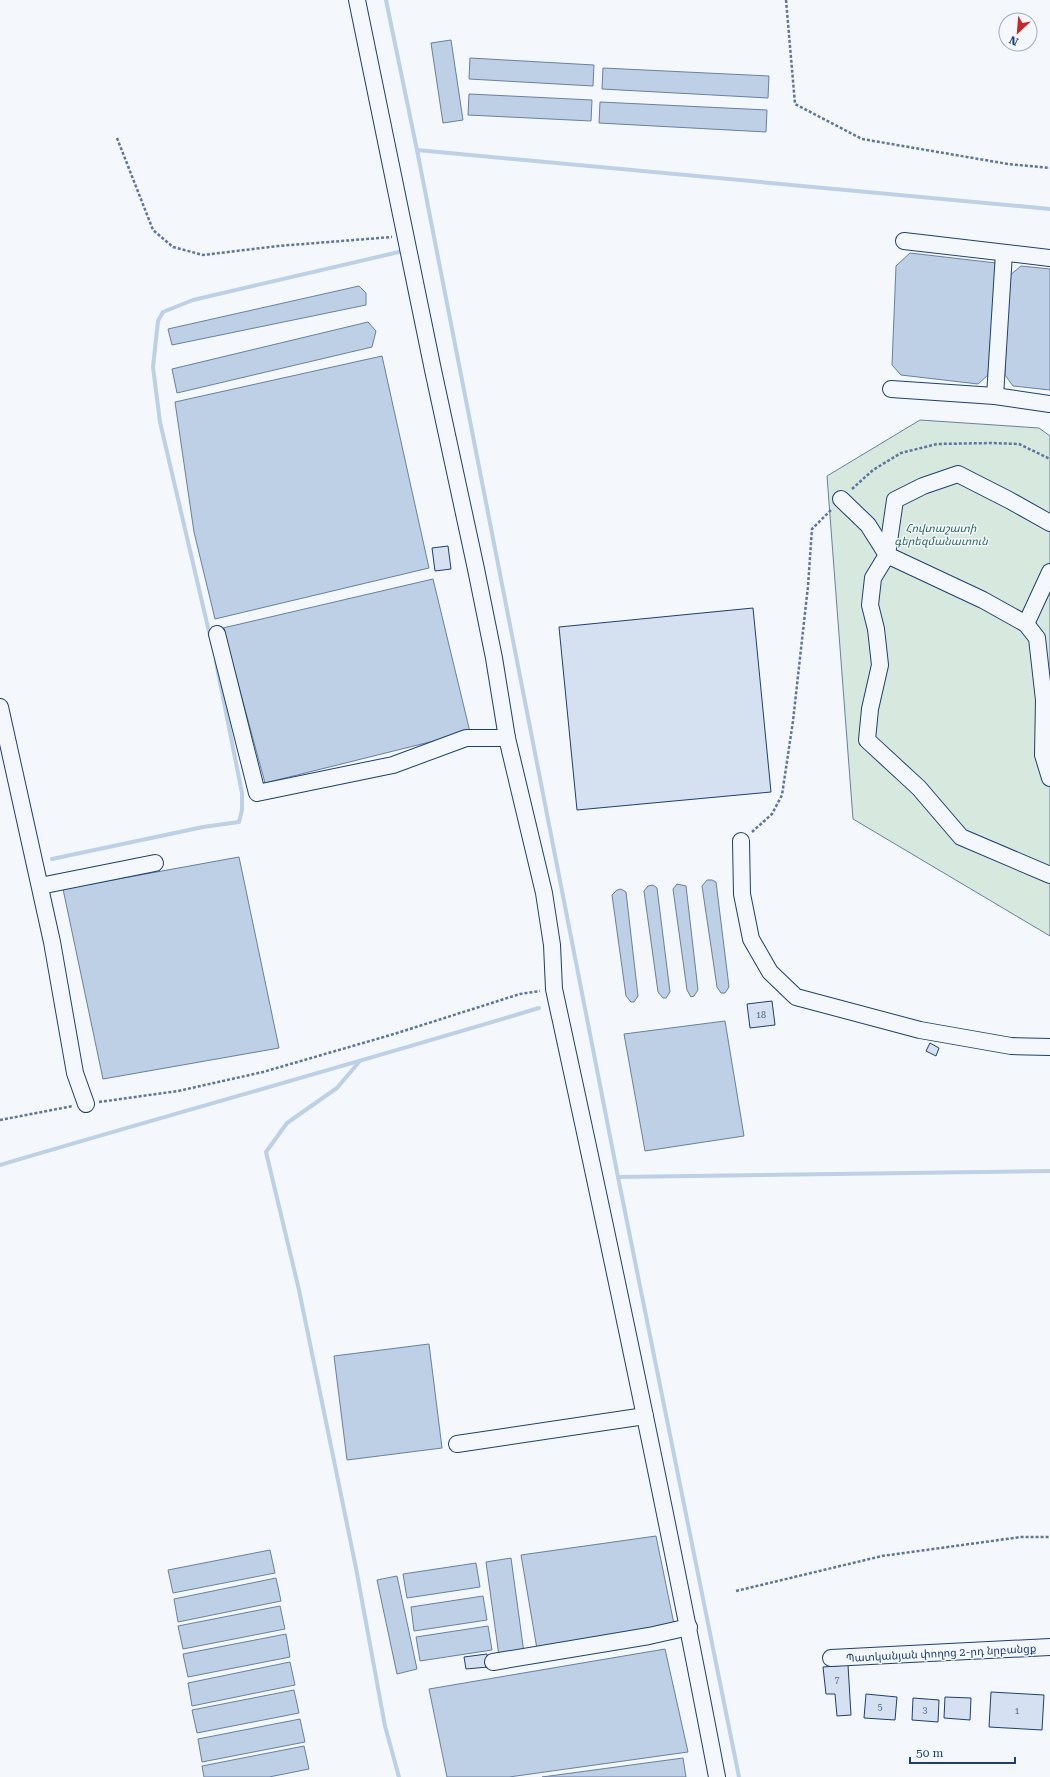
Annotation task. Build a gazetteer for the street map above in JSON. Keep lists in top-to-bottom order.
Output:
{
  "streets": {
    "street": ["Պատկանյան փողոց 2-րդ նրբանցք"]
  },
  "parks": ["Հովտաշատի գերեզմանատուն"],
  "house_numbers": [
    "18",
    "7",
    "5",
    "3",
    "1"
  ],
  "scale_bar": "50 m",
  "north": "bottom left"
}
